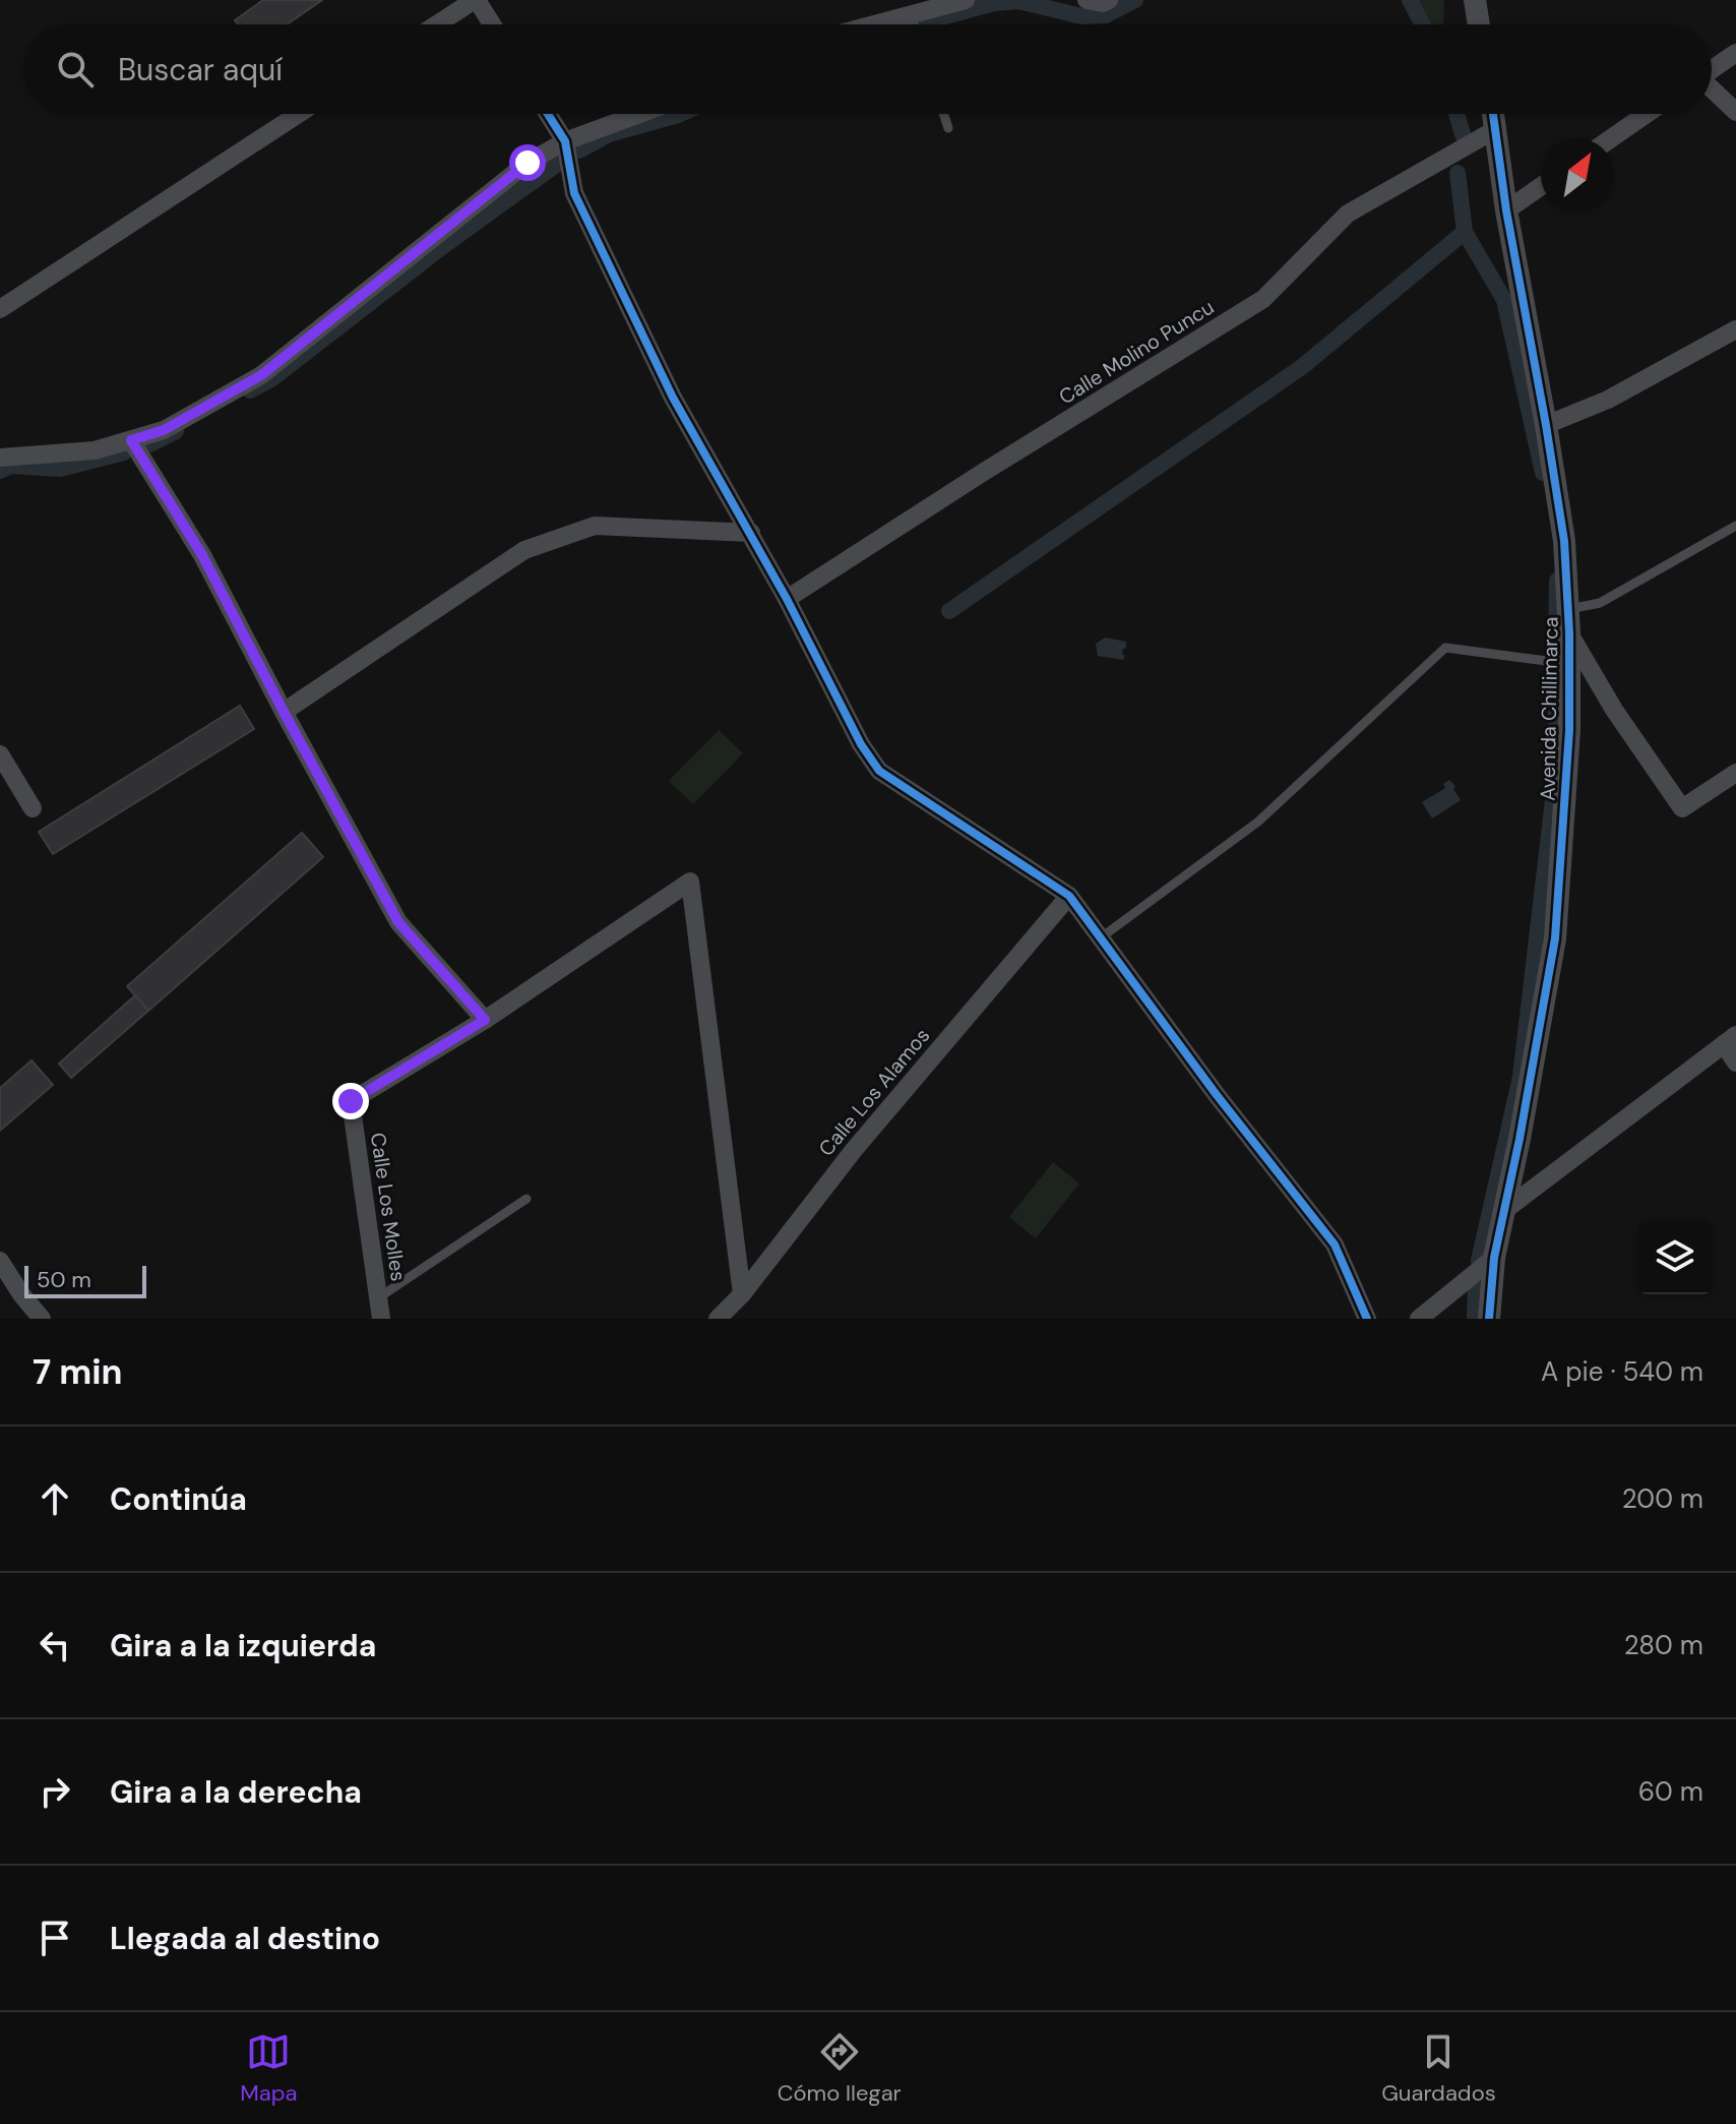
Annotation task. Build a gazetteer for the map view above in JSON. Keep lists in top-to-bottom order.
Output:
{
  "streets": {
    "street": [
      "Calle Molino Puncu",
      "Avenida Chillimarca",
      "Calle Los Alamos",
      "Calle Los Molles"
    ]
  },
  "crossings": [
    ["Calle Molino Puncu", "Avenida Chillimarca"]
  ],
  "scale_bar": "50 m",
  "north": "top right",
  "page": {
    "search": "Buscar aquí",
    "scale": "50 m",
    "heading": ["7 min", "A pie · 540 m"],
    "list": [
      ["Continúa", "200 m"],
      ["Gira a la izquierda", "280 m"],
      ["Gira a la derecha", "60 m"],
      "Llegada al destino"
    ],
    "nav": ["Mapa", "Cómo llegar", "Guardados"]
  }
}
